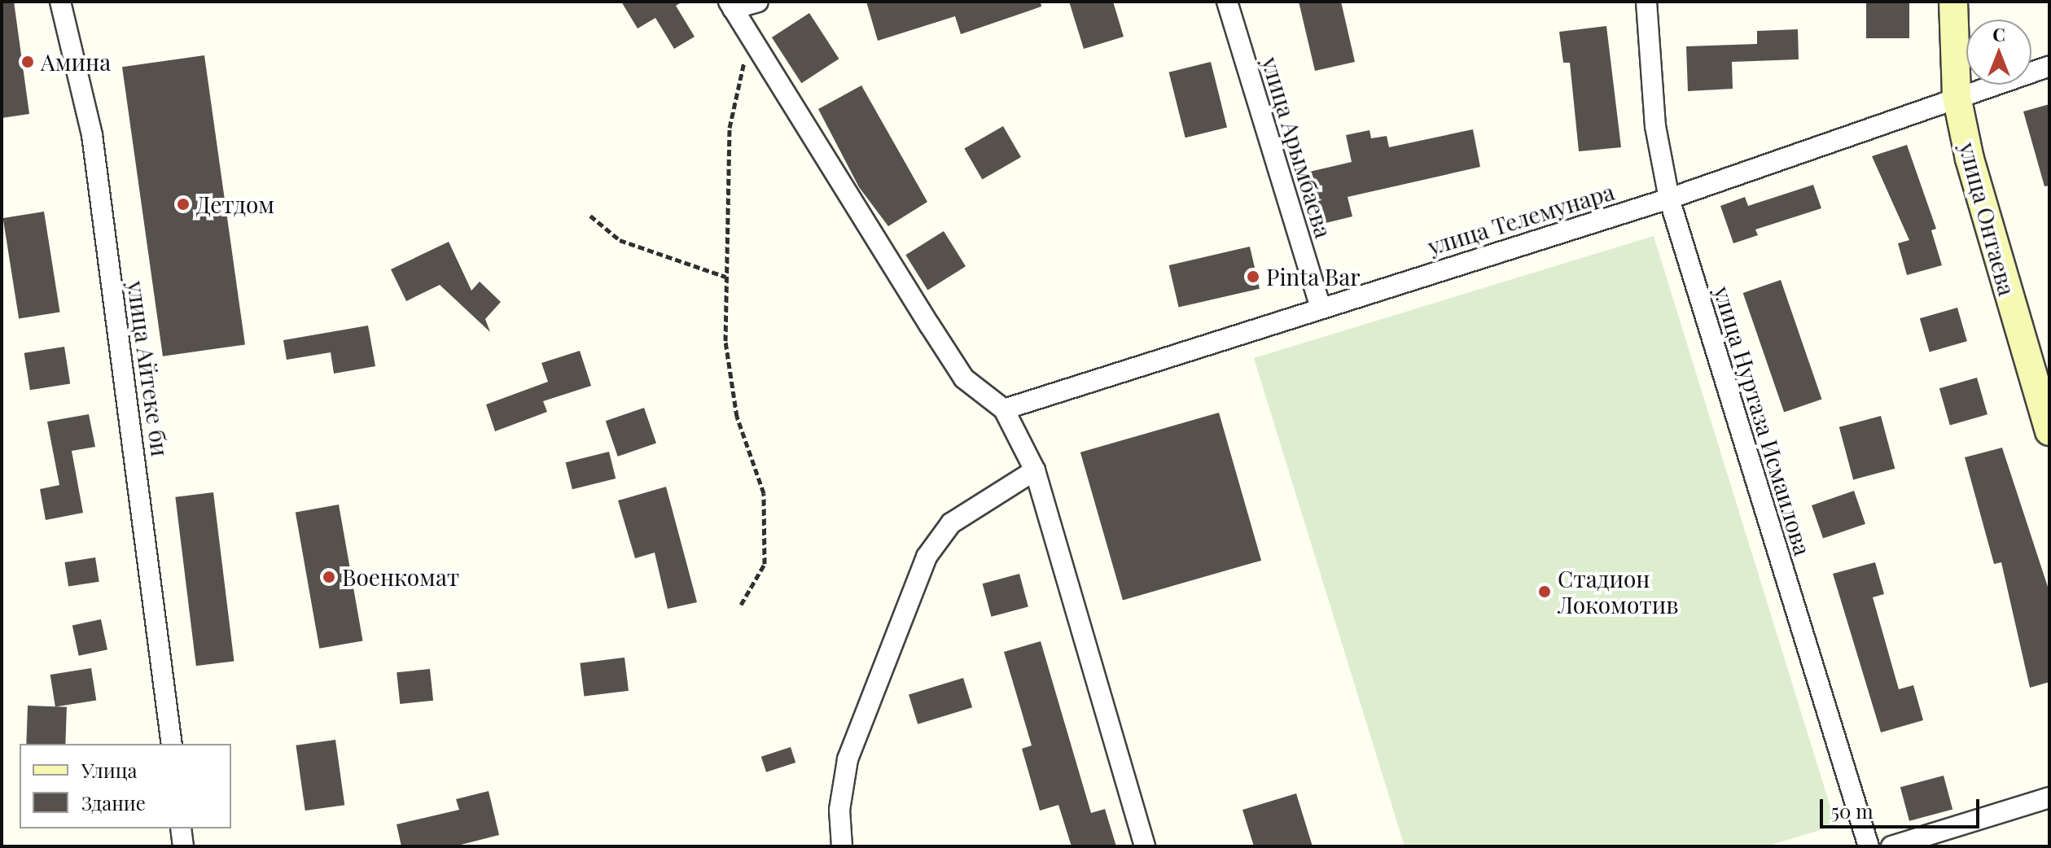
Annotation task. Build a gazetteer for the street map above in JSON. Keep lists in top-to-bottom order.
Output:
{
  "streets": {
    "main road": ["улица Онтаева"],
    "street": [
      "улица Арымбаева",
      "улица Телемунара",
      "улица Айтеке би",
      "улица Нуртаза Исмаилова"
    ]
  },
  "crossings": [
    ["улица Арымбаева", "улица Телемунара"],
    ["улица Телемунара", "улица Онтаева"],
    ["улица Телемунара", "улица Нуртаза Исмаилова"]
  ],
  "places": [
    "Амина",
    "Детдом",
    "Pinta Bar",
    "Военкомат",
    "Стадион Локомотив"
  ],
  "legend": ["Улица", "Здание"],
  "scale_bar": "50 m",
  "north": "top"
}
